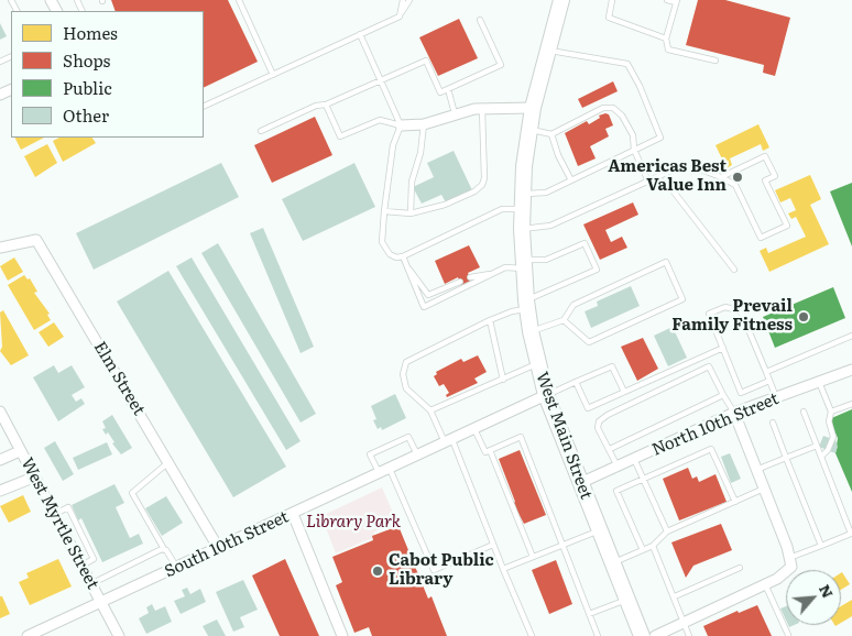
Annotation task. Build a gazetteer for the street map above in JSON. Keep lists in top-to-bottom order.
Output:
{
  "streets": {
    "main road": ["West Main Street"],
    "street": [
      "Elm Street",
      "North 10th Street",
      "West Myrtle Street",
      "South 10th Street"
    ]
  },
  "crossings": [
    ["Elm Street", "South 10th Street"],
    ["North 10th Street", "West Main Street"],
    ["West Main Street", "South 10th Street"],
    ["West Myrtle Street", "South 10th Street"]
  ],
  "parks": ["Library Park"],
  "places": ["Americas Best Value Inn", "Prevail Family Fitness", "Cabot Public Library"],
  "legend": [
    "Homes",
    "Shops",
    "Public",
    "Other"
  ],
  "north": "top right"
}
